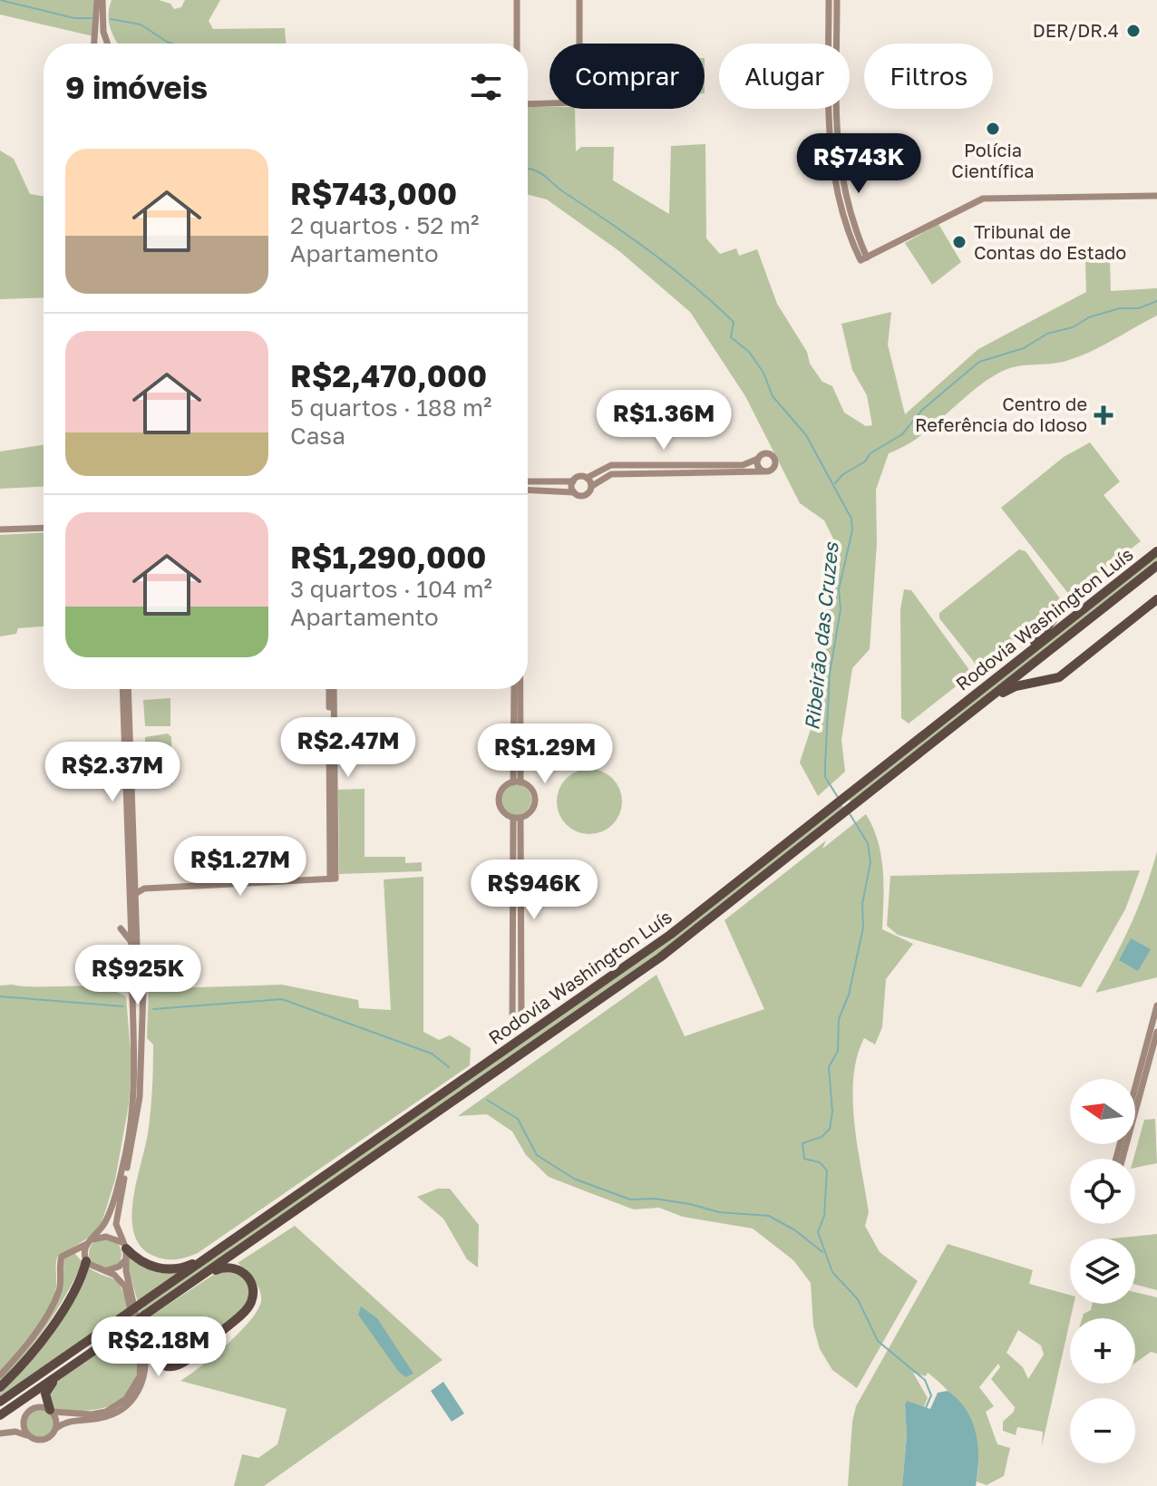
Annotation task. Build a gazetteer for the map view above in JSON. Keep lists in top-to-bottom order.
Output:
{
  "streets": {
    "highway": ["Rodovia Washington Luís"]
  },
  "water": ["Ribeirão das Cruzes"],
  "places": {
    "other": ["DER/DR.4", "Polícia Científica", "Tribunal de Contas do Estado"],
    "health": ["Centro de Referência do Idoso"]
  },
  "north": "left",
  "page": {
    "chip": ["Comprar", "Alugar", "Filtros"],
    "heading": "9 imóveis",
    "list": [
      {
        "name": "R$743,000",
        "note": "2 quartos · 52 m² · Apartamento"
      },
      {
        "name": "R$2,470,000",
        "note": "5 quartos · 188 m² · Casa"
      },
      {
        "name": "R$1,290,000",
        "note": "3 quartos · 104 m² · Apartamento"
      }
    ],
    "price": [
      "R$743K",
      "R$1.36M",
      "R$2.47M",
      "R$1.29M",
      "R$2.37M",
      "R$1.27M",
      "R$946K",
      "R$925K",
      "R$2.18M"
    ],
    "map_buttons": ["+", "−"]
  }
}
